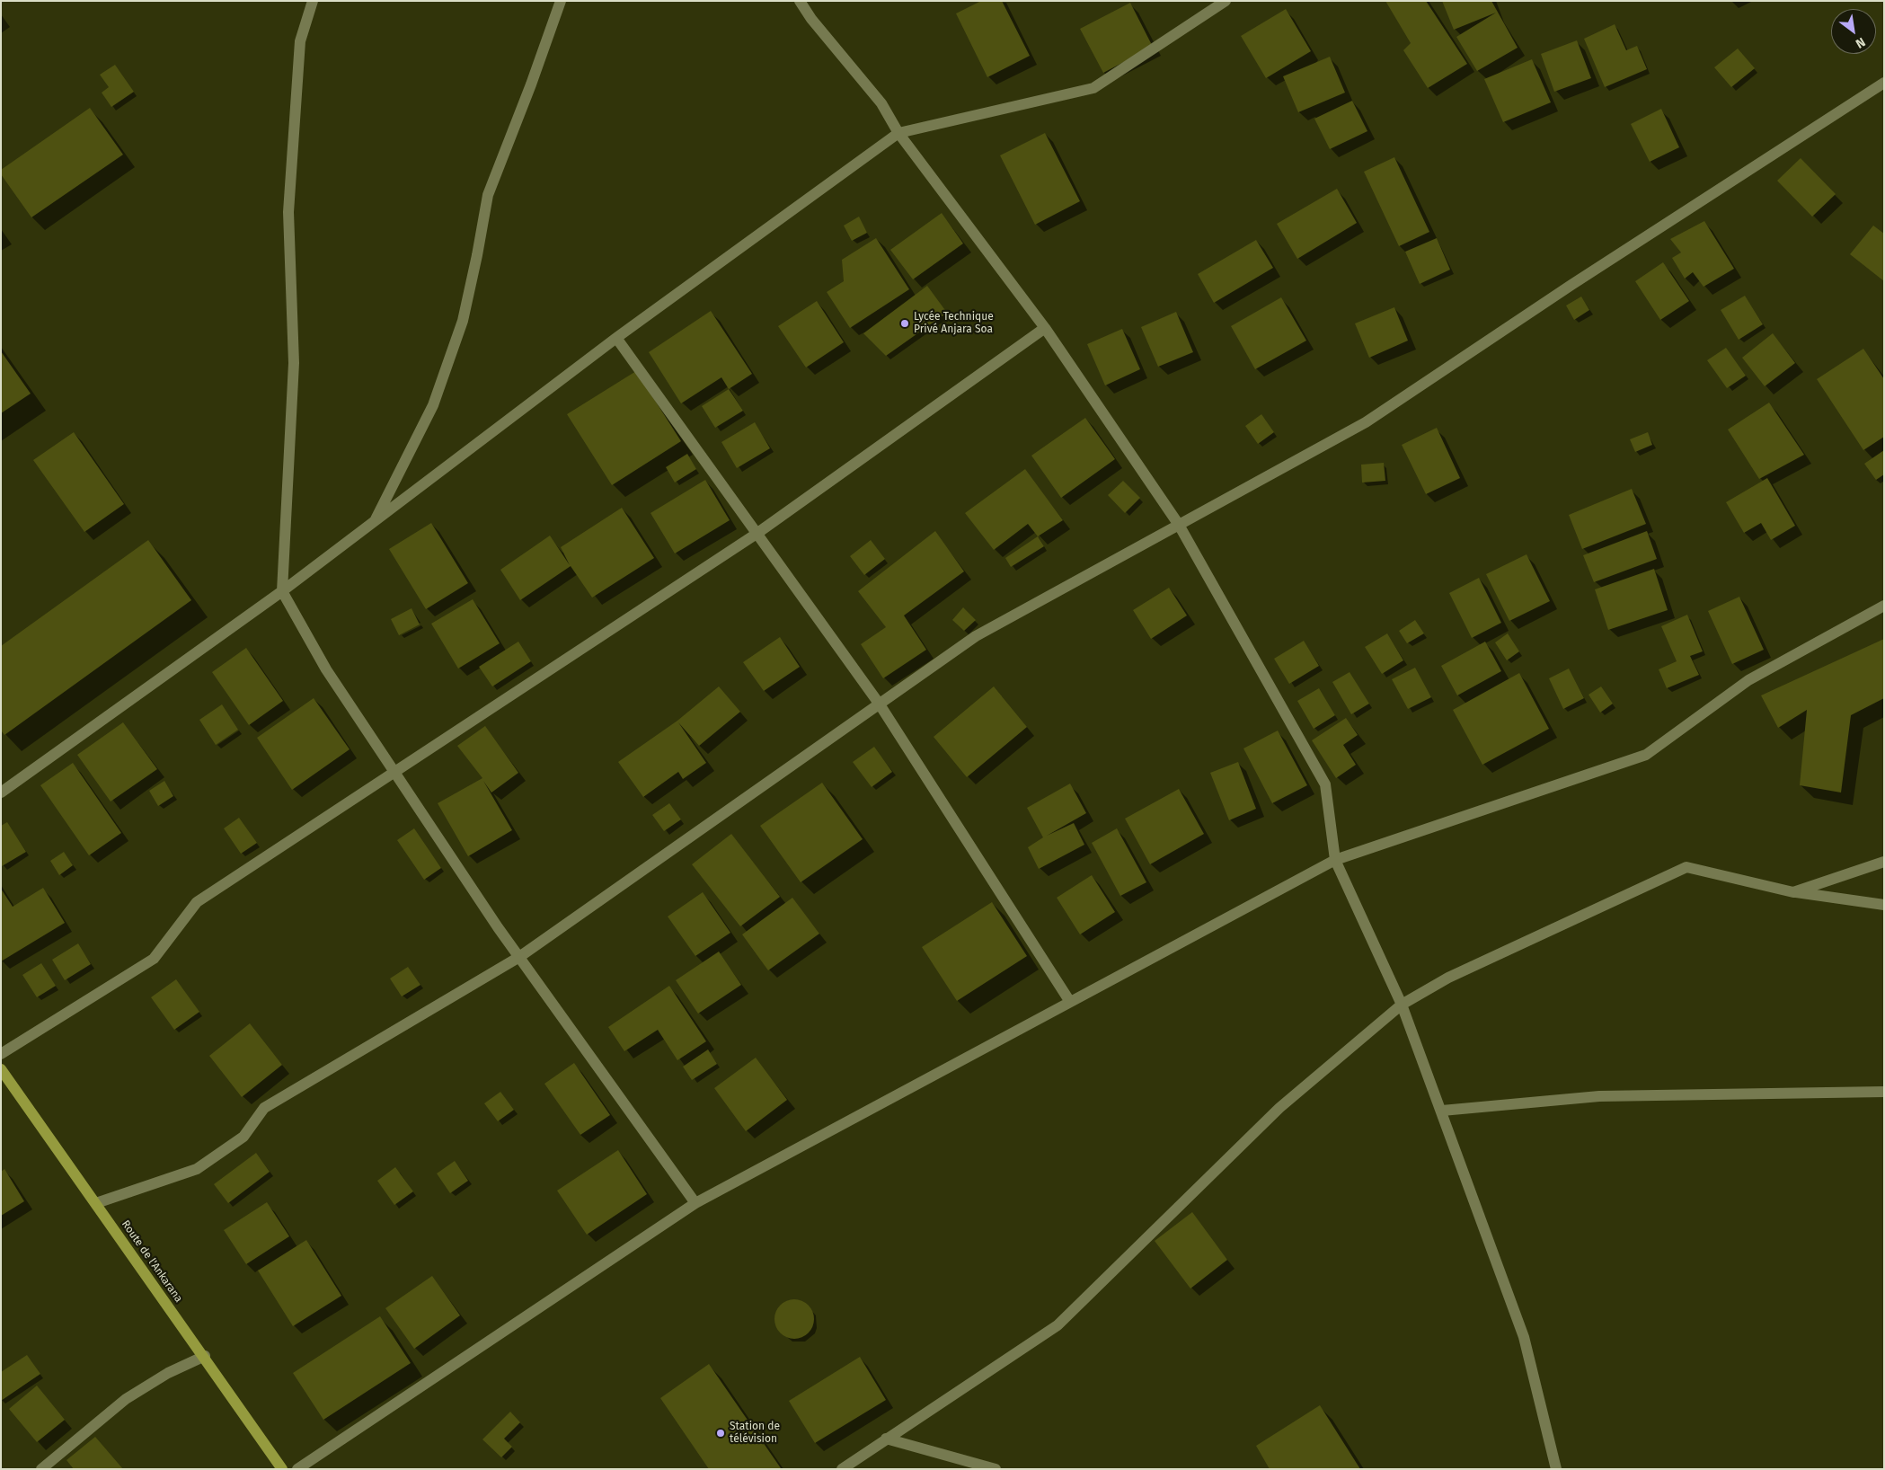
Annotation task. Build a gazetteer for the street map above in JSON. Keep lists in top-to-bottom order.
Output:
{
  "streets": {
    "main road": ["Route de l'Ankarana"]
  },
  "places": ["Lycée Technique Privé Anjara Soa", "Station de télévision"],
  "north": "bottom right"
}
